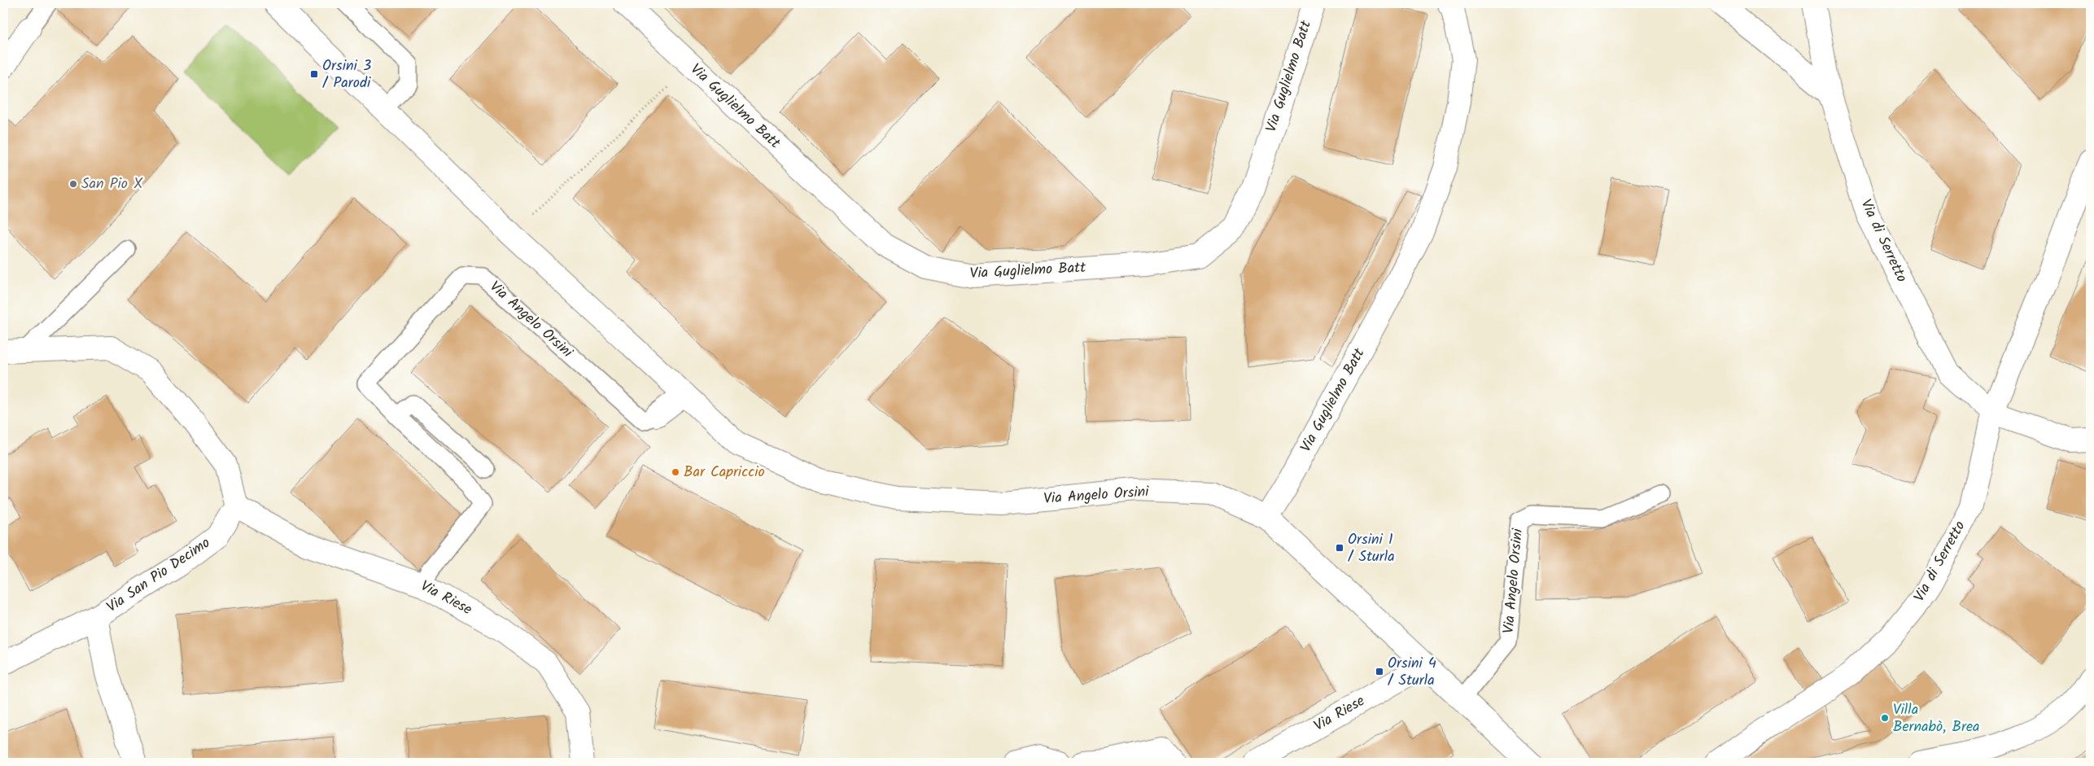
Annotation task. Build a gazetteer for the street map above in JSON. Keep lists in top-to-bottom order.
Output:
{
  "streets": {
    "street": [
      "Via Guglielmo Batt",
      "Via di Serretto",
      "Via Angelo Orsini",
      "Via San Pio Decimo",
      "Via Riese"
    ]
  },
  "crossings": [
    ["Via Guglielmo Batt", "Via Angelo Orsini"],
    ["Via Angelo Orsini", "Via Riese"],
    ["Via San Pio Decimo", "Via Riese"]
  ],
  "places": {
    "transit": ["Orsini 3 / Parodi", "Orsini 1 / Sturla", "Orsini 4 / Sturla"],
    "other": ["San Pio X", "Bar Capriccio", "Villa Bernabò, Brea"]
  }
}
